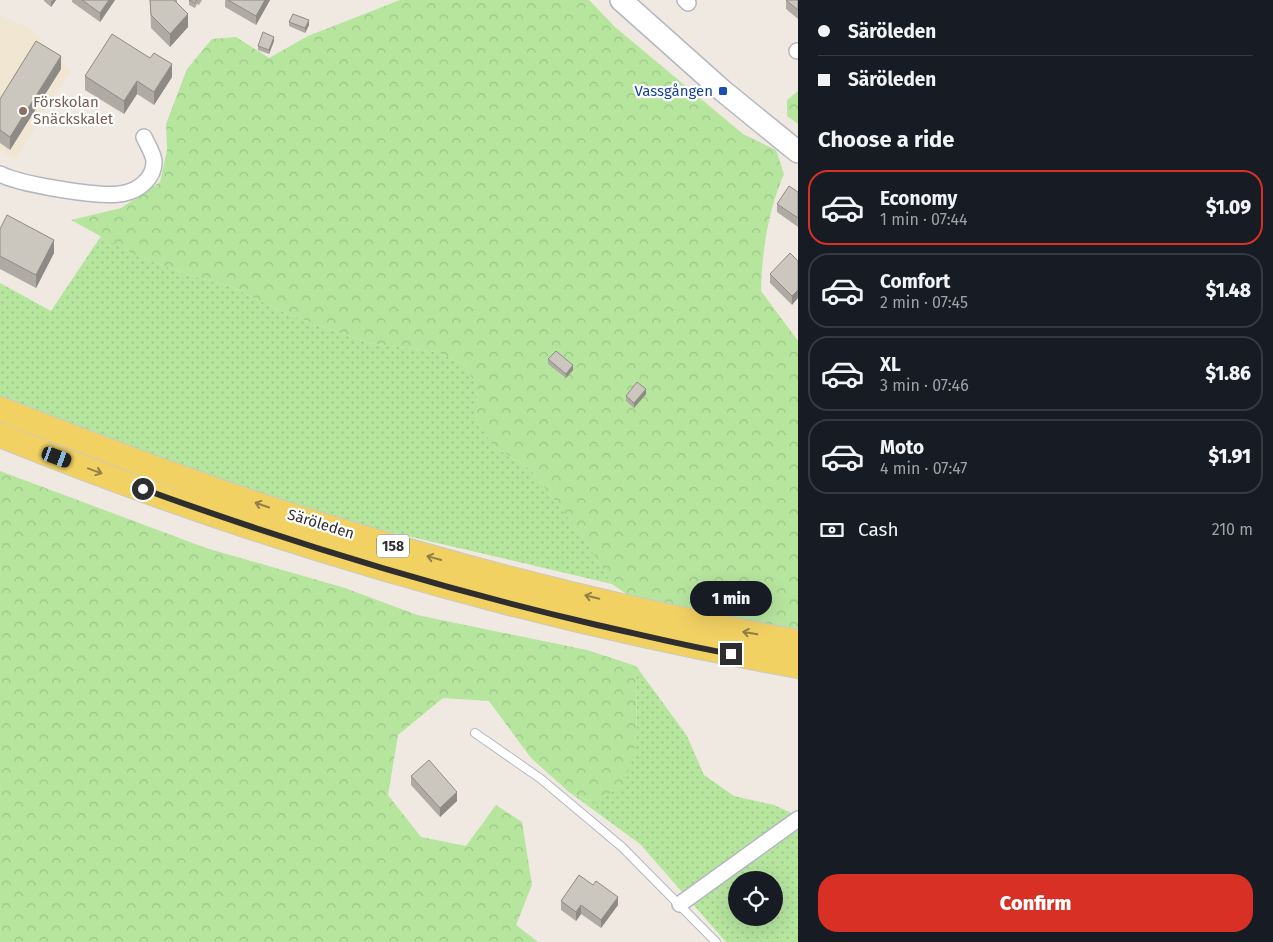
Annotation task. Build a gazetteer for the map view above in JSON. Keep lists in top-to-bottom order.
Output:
{
  "streets": {
    "main road": ["Säröleden", "158"]
  },
  "places": {
    "transit": ["Vassgången"],
    "other": ["Förskolan Snäckskalet"]
  },
  "page": {
    "banner": ["Säröleden", "Säröleden"],
    "heading": "Choose a ride",
    "list": [
      {
        "name": "Economy",
        "note": "1 min · 07:44",
        "value": "$1.09"
      },
      {
        "name": "Comfort",
        "note": "2 min · 07:45",
        "value": "$1.48"
      },
      {
        "name": "XL",
        "note": "3 min · 07:46",
        "value": "$1.86"
      },
      {
        "name": "Moto",
        "note": "4 min · 07:47",
        "value": "$1.91"
      }
    ],
    "pay": ["Cash", "210 m"],
    "bubble": "1 min",
    "buttons": "Confirm"
  }
}
